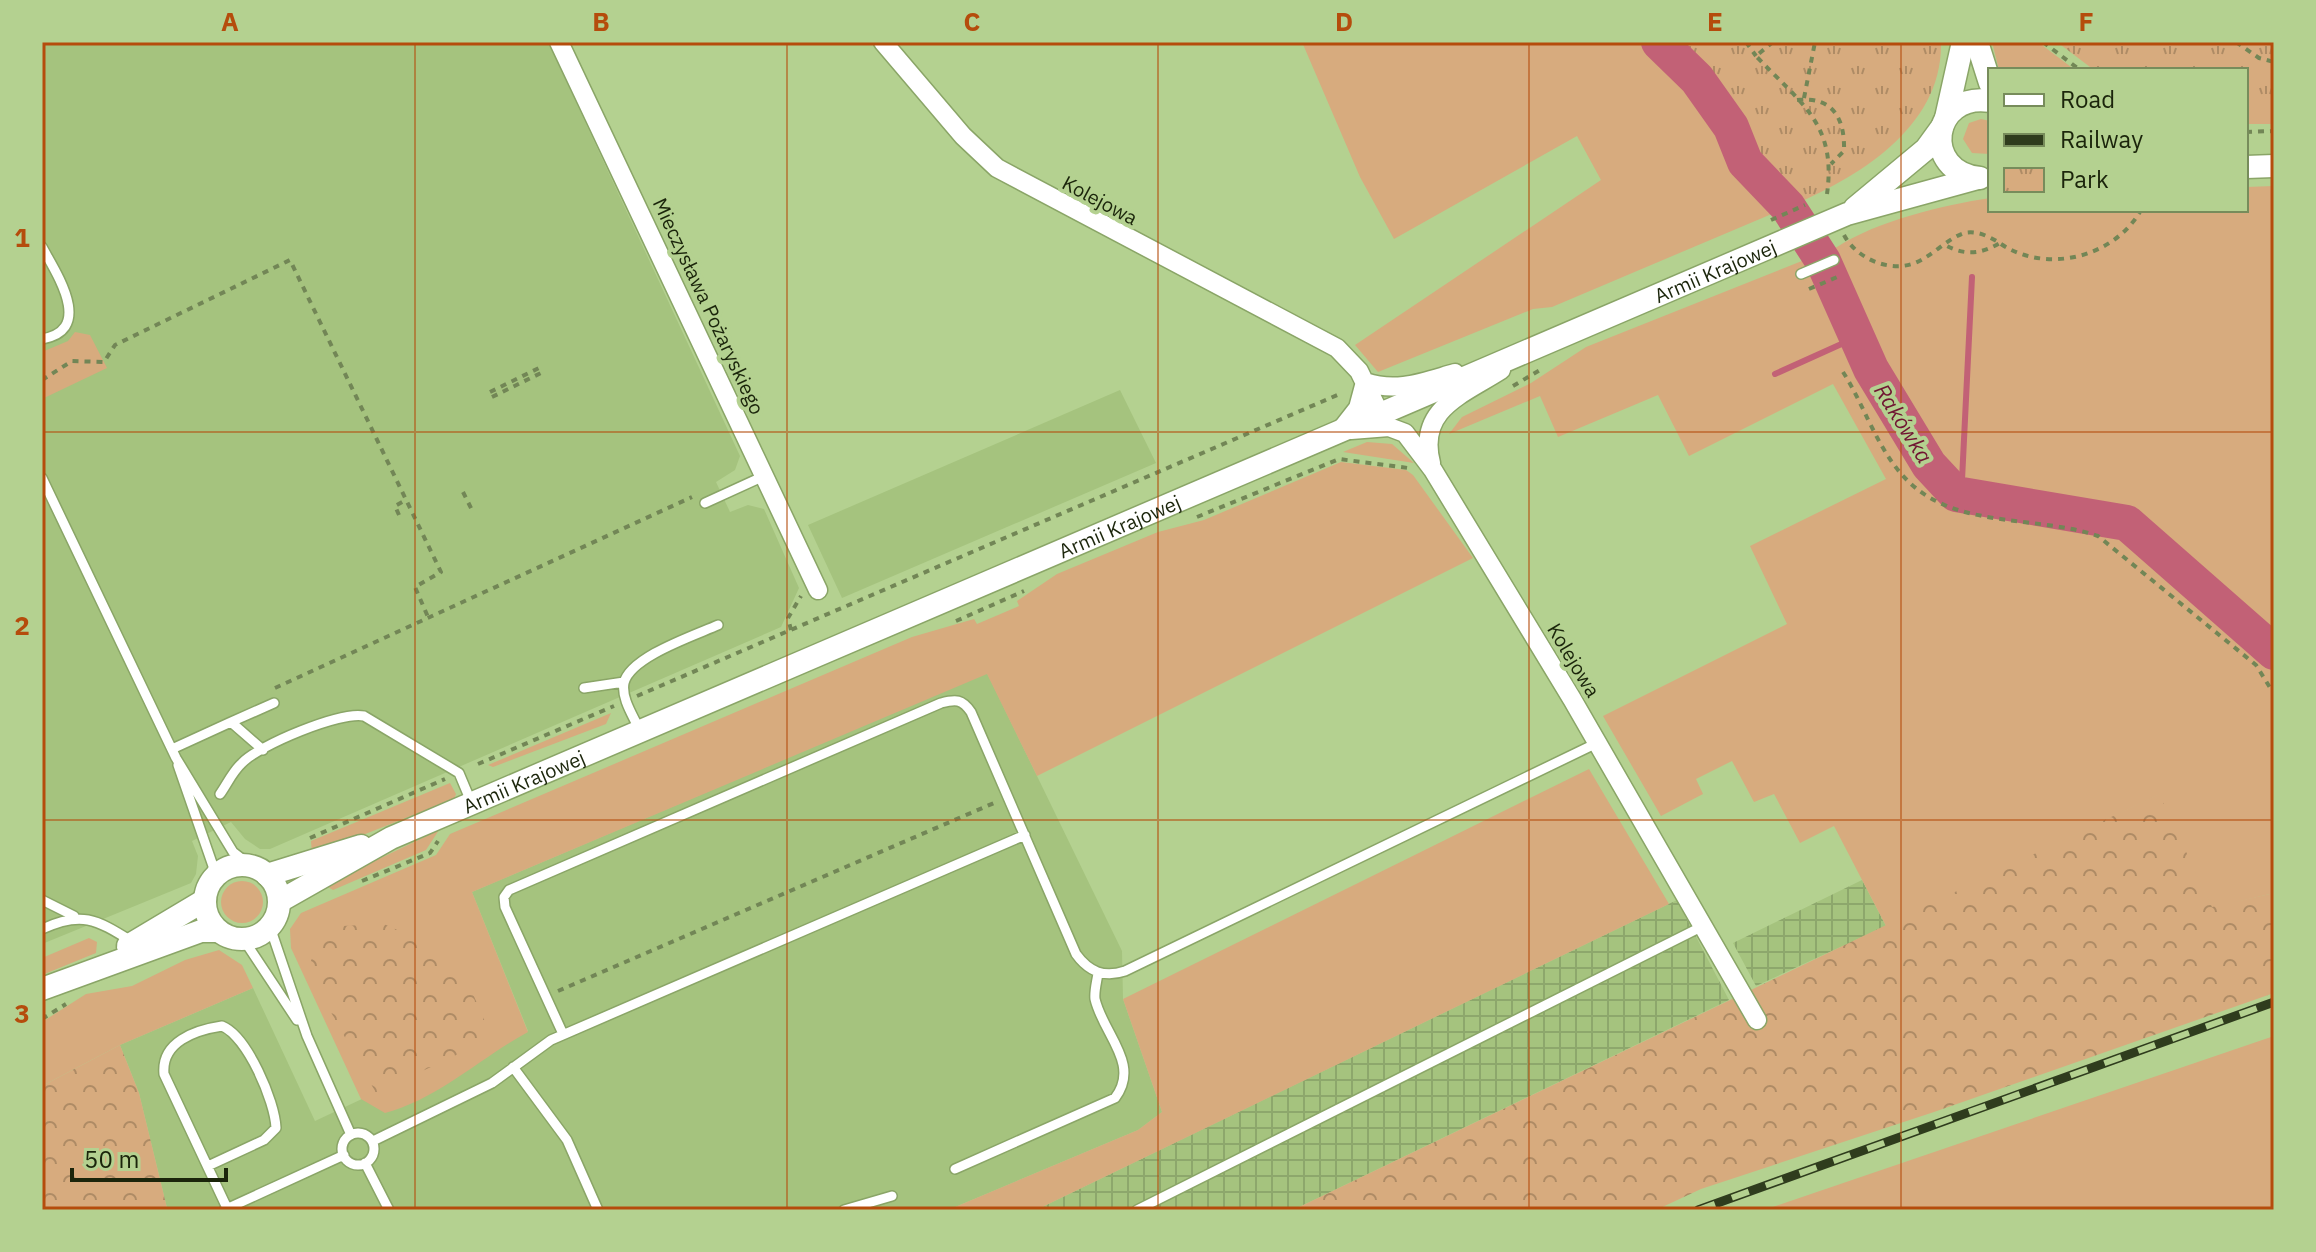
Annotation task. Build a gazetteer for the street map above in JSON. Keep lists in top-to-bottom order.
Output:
{
  "streets": {
    "street": ["Kolejowa", "Armii Krajowej", "Mieczysława Pożaryskiego"]
  },
  "crossings": [
    ["Kolejowa", "Armii Krajowej"]
  ],
  "water": ["Rakówka"],
  "legend": ["Road", "Railway", "Park"],
  "scale_bar": "50 m",
  "grid": {
    "columns": [
      "A",
      "B",
      "C",
      "D",
      "E",
      "F"
    ],
    "rows": ["1", "2", "3"]
  }
}
